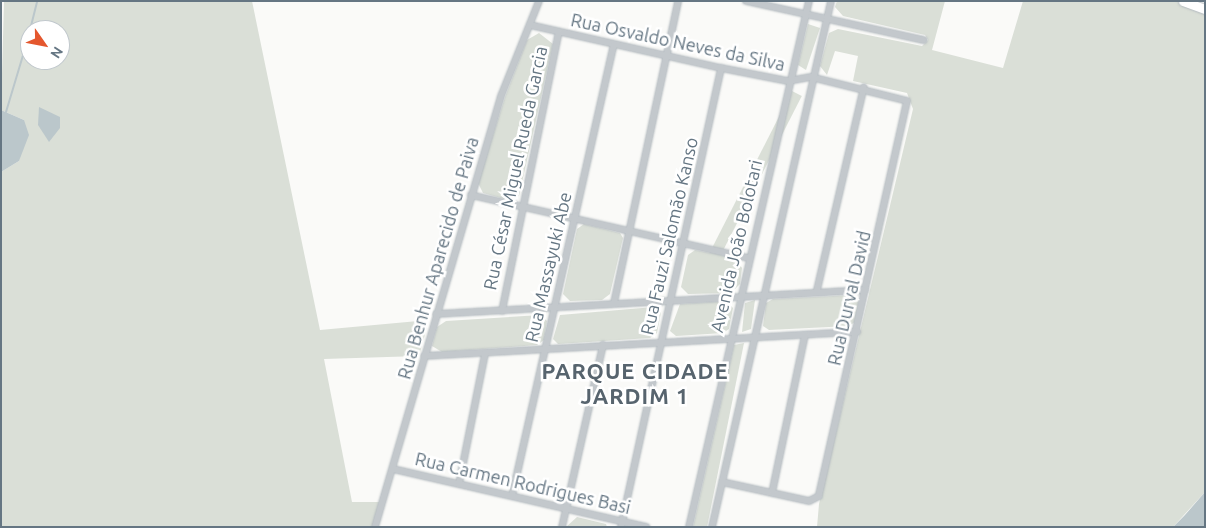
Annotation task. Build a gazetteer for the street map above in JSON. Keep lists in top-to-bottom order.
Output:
{
  "streets": {
    "street": [
      "Rua Osvaldo Neves da Silva",
      "Rua César Miguel Rueda Garcia",
      "Rua Fauzi Salomão Kanso",
      "Avenida João Bolotari",
      "Rua Benhur Aparecido de Paiva",
      "Rua Massayuki Abe",
      "Rua Durval David",
      "Rua Carmen Rodrigues Basi"
    ]
  },
  "crossings": [
    ["Rua Osvaldo Neves da Silva", "Rua César Miguel Rueda Garcia"],
    ["Rua Osvaldo Neves da Silva", "Rua Fauzi Salomão Kanso"],
    ["Rua Osvaldo Neves da Silva", "Avenida João Bolotari"],
    ["Rua Osvaldo Neves da Silva", "Rua Benhur Aparecido de Paiva"],
    ["Rua Osvaldo Neves da Silva", "Rua Massayuki Abe"],
    ["Rua Osvaldo Neves da Silva", "Rua Durval David"],
    ["Rua Fauzi Salomão Kanso", "Rua Carmen Rodrigues Basi"],
    ["Rua Benhur Aparecido de Paiva", "Rua Carmen Rodrigues Basi"],
    ["Rua Massayuki Abe", "Rua Carmen Rodrigues Basi"]
  ],
  "districts": ["PARQUE CIDADE JARDIM 1"],
  "north": "bottom right"
}
